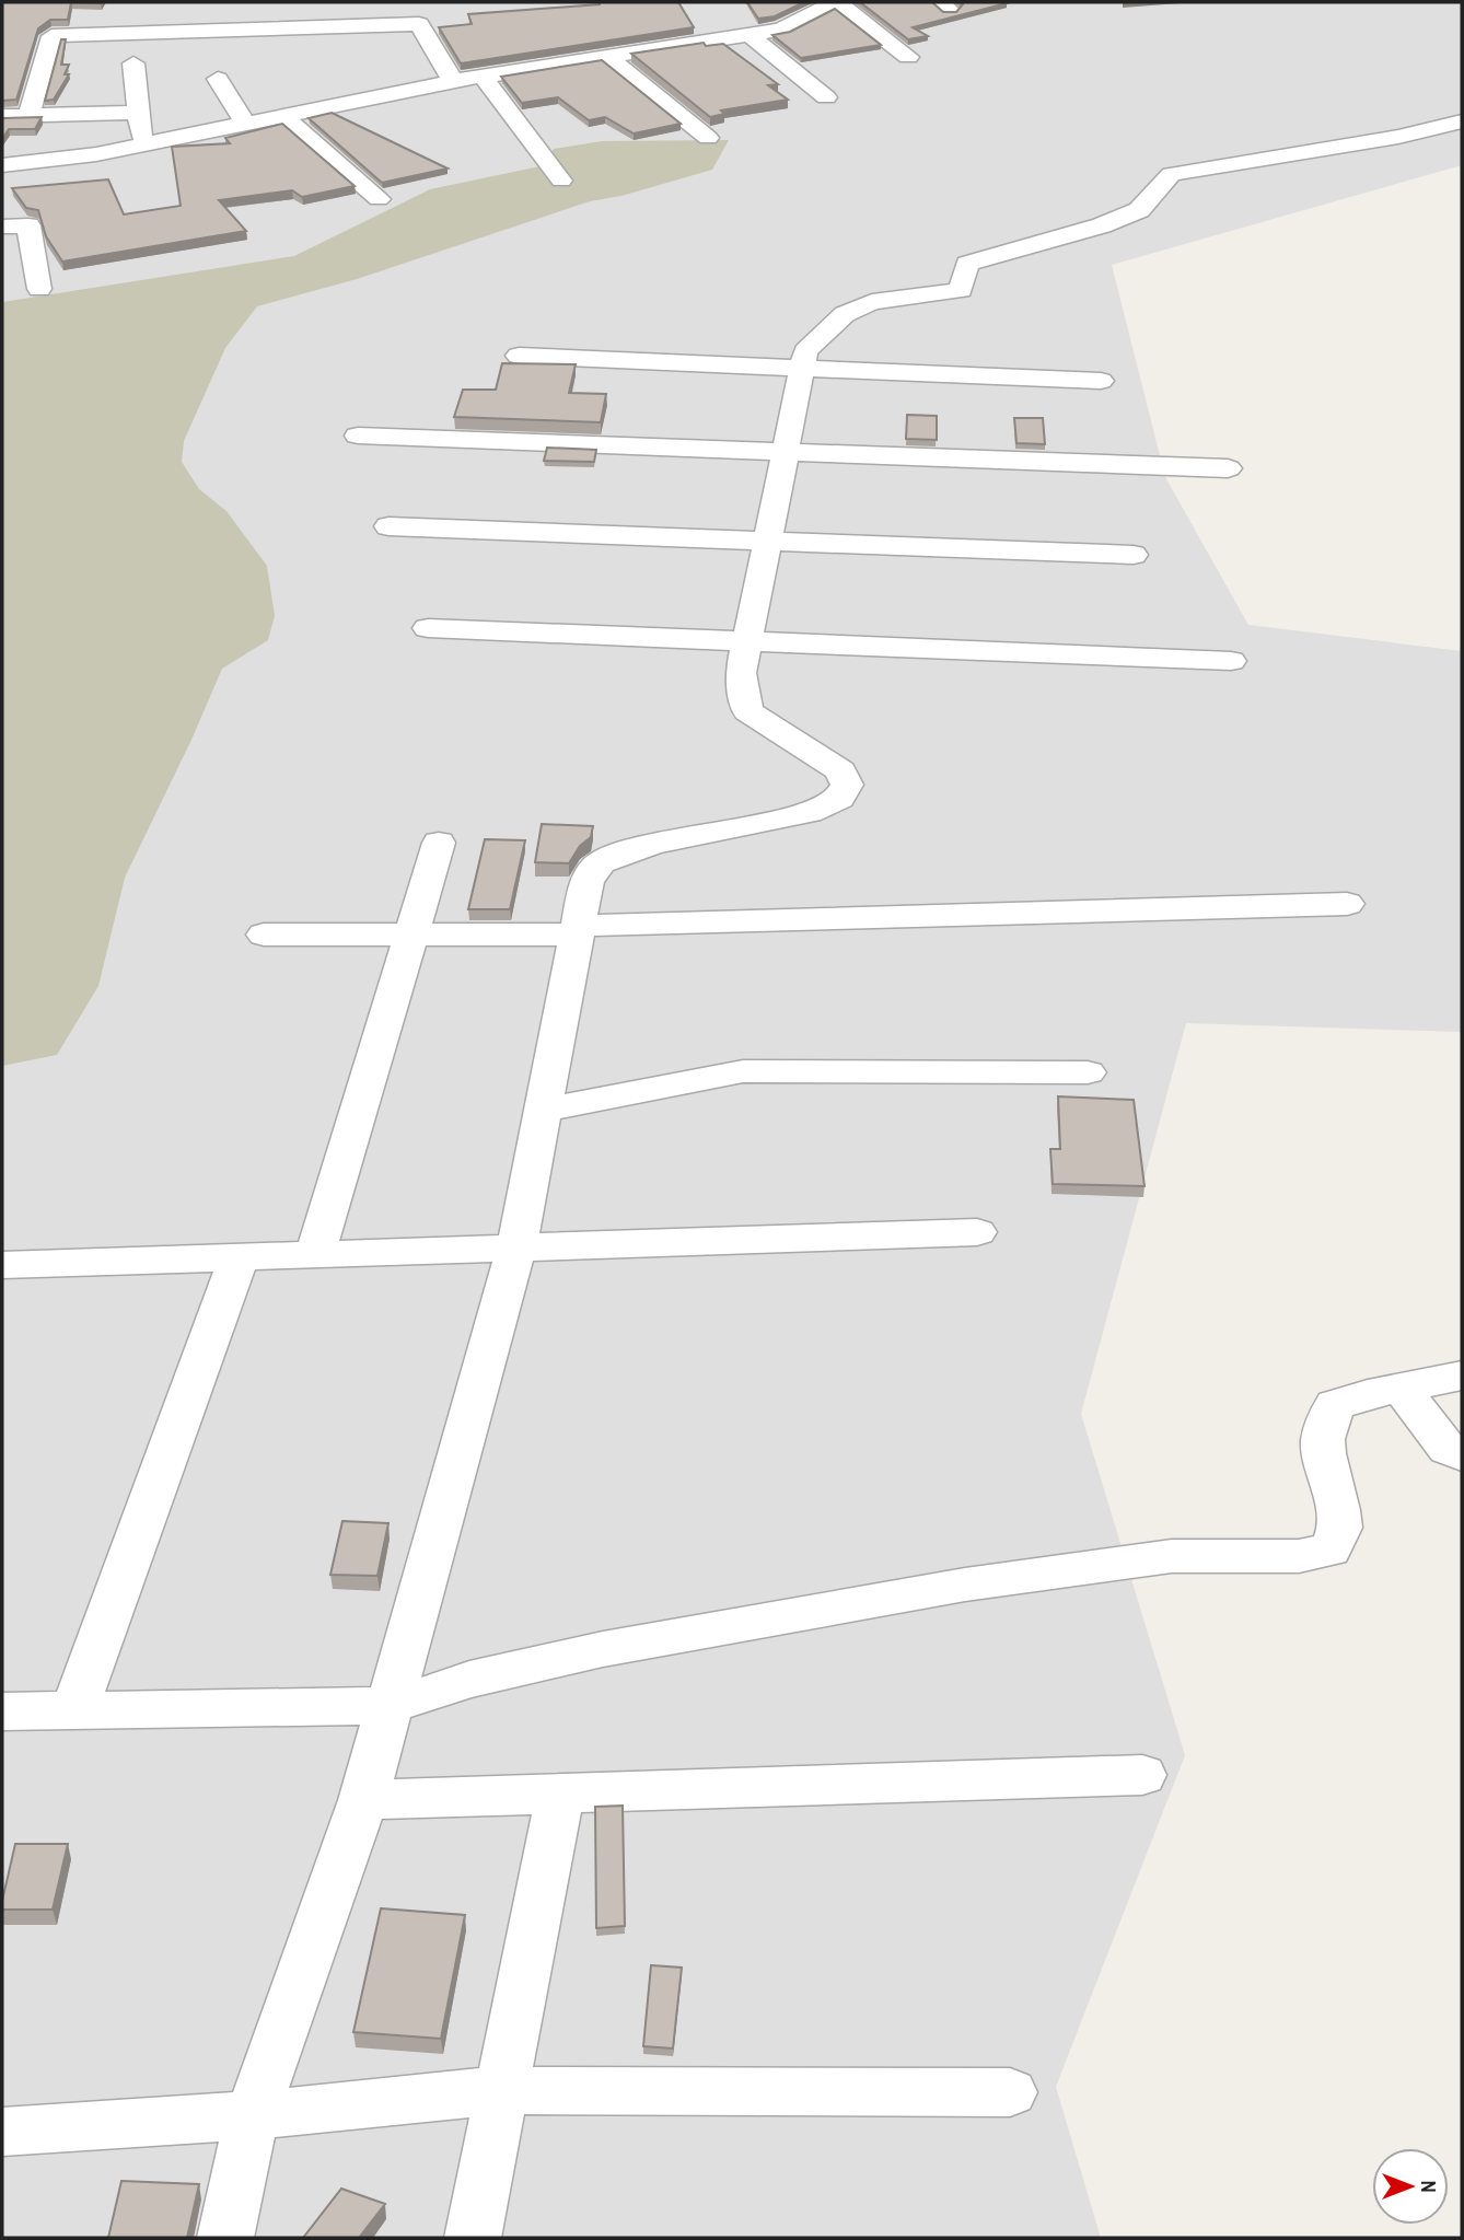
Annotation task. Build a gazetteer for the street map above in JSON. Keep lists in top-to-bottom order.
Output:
{
  "north": "right"
}
